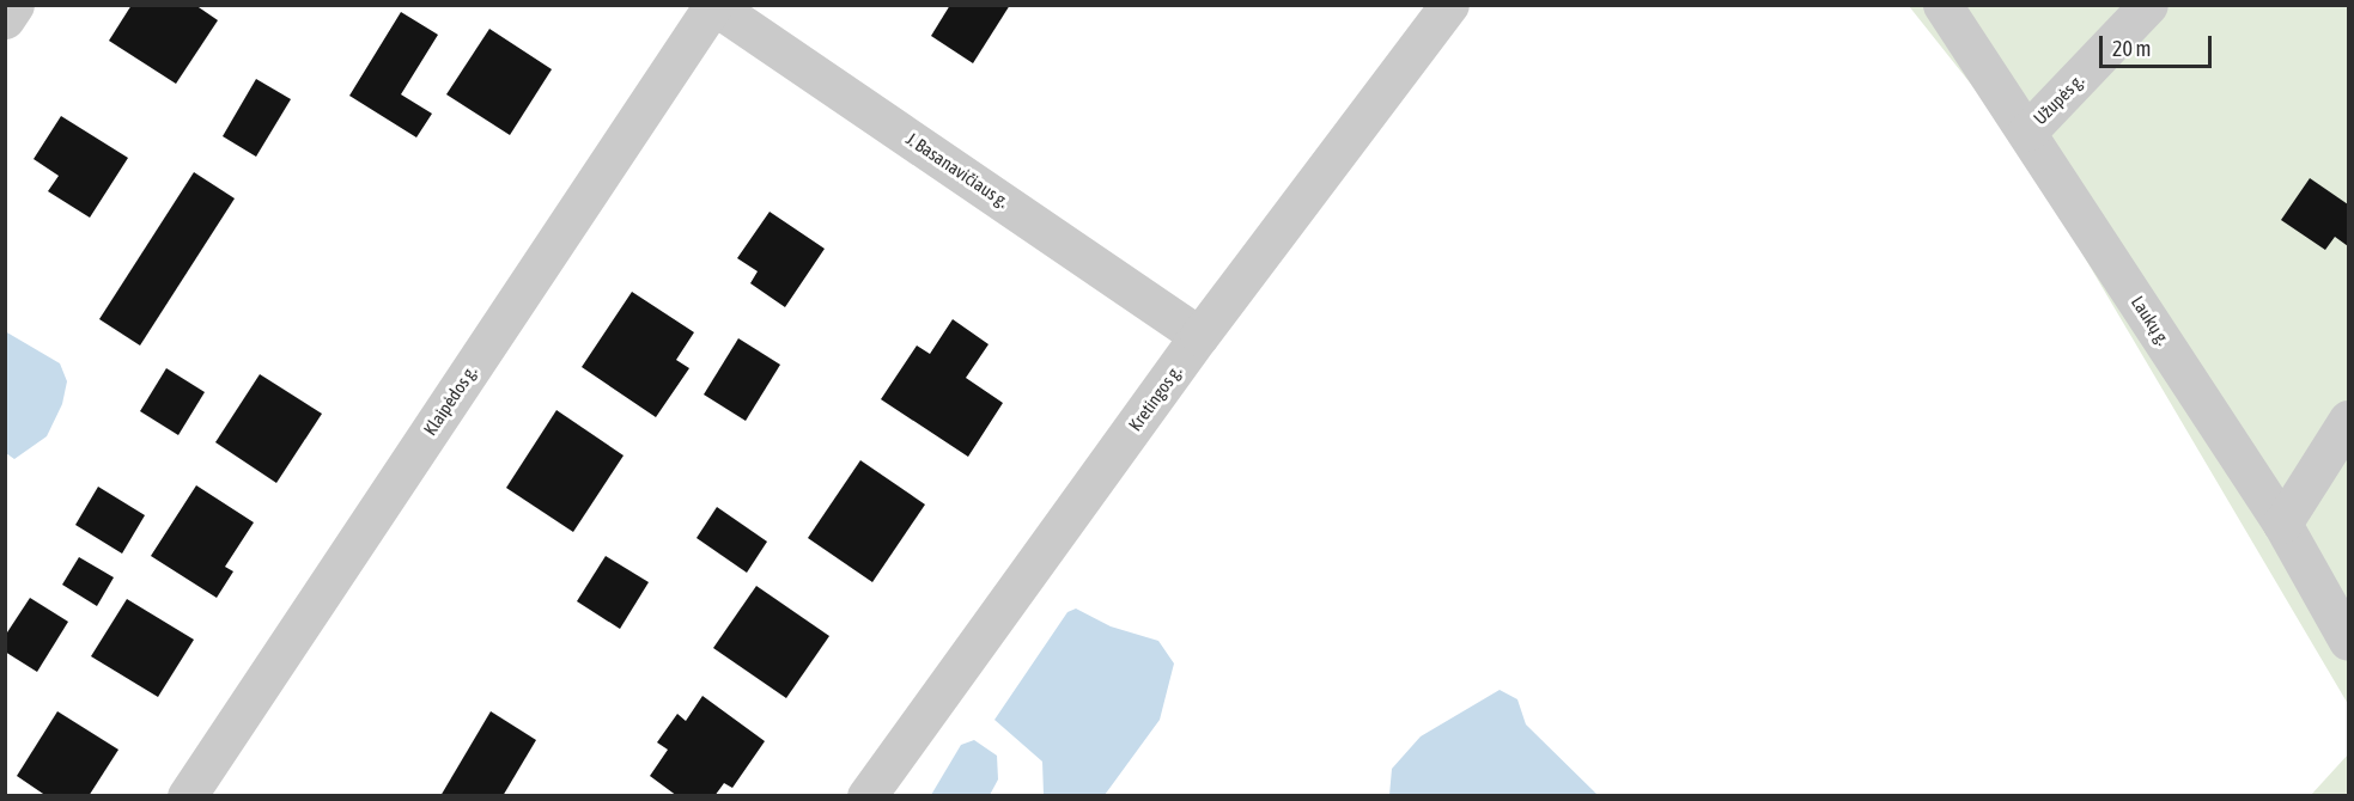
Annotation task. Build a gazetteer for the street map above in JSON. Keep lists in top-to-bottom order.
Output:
{
  "streets": {
    "street": [
      "Užupės g.",
      "J. Basanavičiaus g.",
      "Laukų g.",
      "Kretingos g.",
      "Klaipėdos g."
    ]
  },
  "crossings": [
    ["Užupės g.", "Laukų g."],
    ["J. Basanavičiaus g.", "Kretingos g."],
    ["J. Basanavičiaus g.", "Klaipėdos g."]
  ],
  "scale_bar": "20 m"
}
